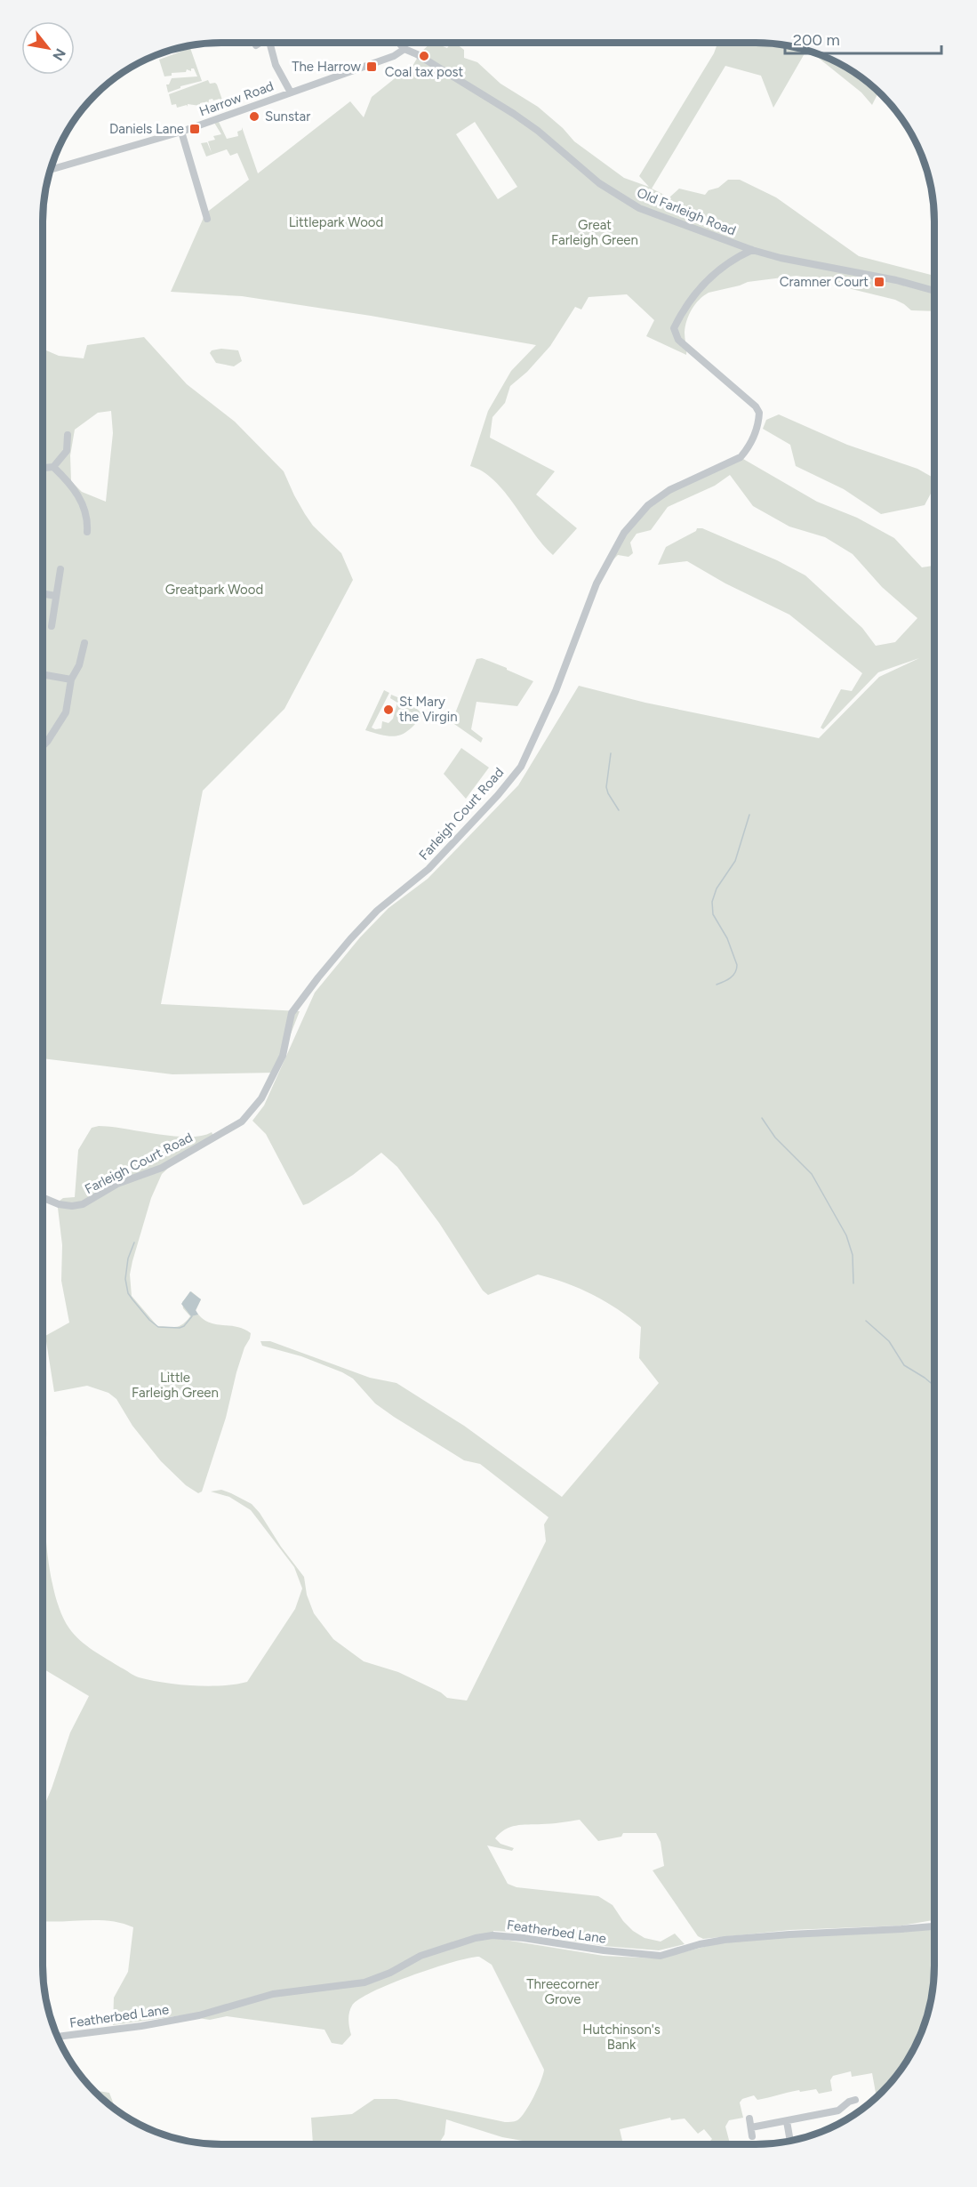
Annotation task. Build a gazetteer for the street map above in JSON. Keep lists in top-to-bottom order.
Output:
{
  "streets": {
    "street": [
      "Harrow Road",
      "Old Farleigh Road",
      "Farleigh Court Road",
      "Featherbed Lane"
    ]
  },
  "crossings": [
    ["Harrow Road", "Old Farleigh Road"],
    ["Old Farleigh Road", "Farleigh Court Road"]
  ],
  "parks": [
    "Littlepark Wood",
    "Great Farleigh Green",
    "Greatpark Wood",
    "Little Farleigh Green",
    "Threecorner Grove",
    "Hutchinson's Bank"
  ],
  "places": {
    "other": ["Coal tax post", "Sunstar", "St Mary the Virgin"],
    "transit": ["The Harrow", "Daniels Lane", "Cramner Court"]
  },
  "scale_bar": "200 m",
  "north": "bottom right"
}
